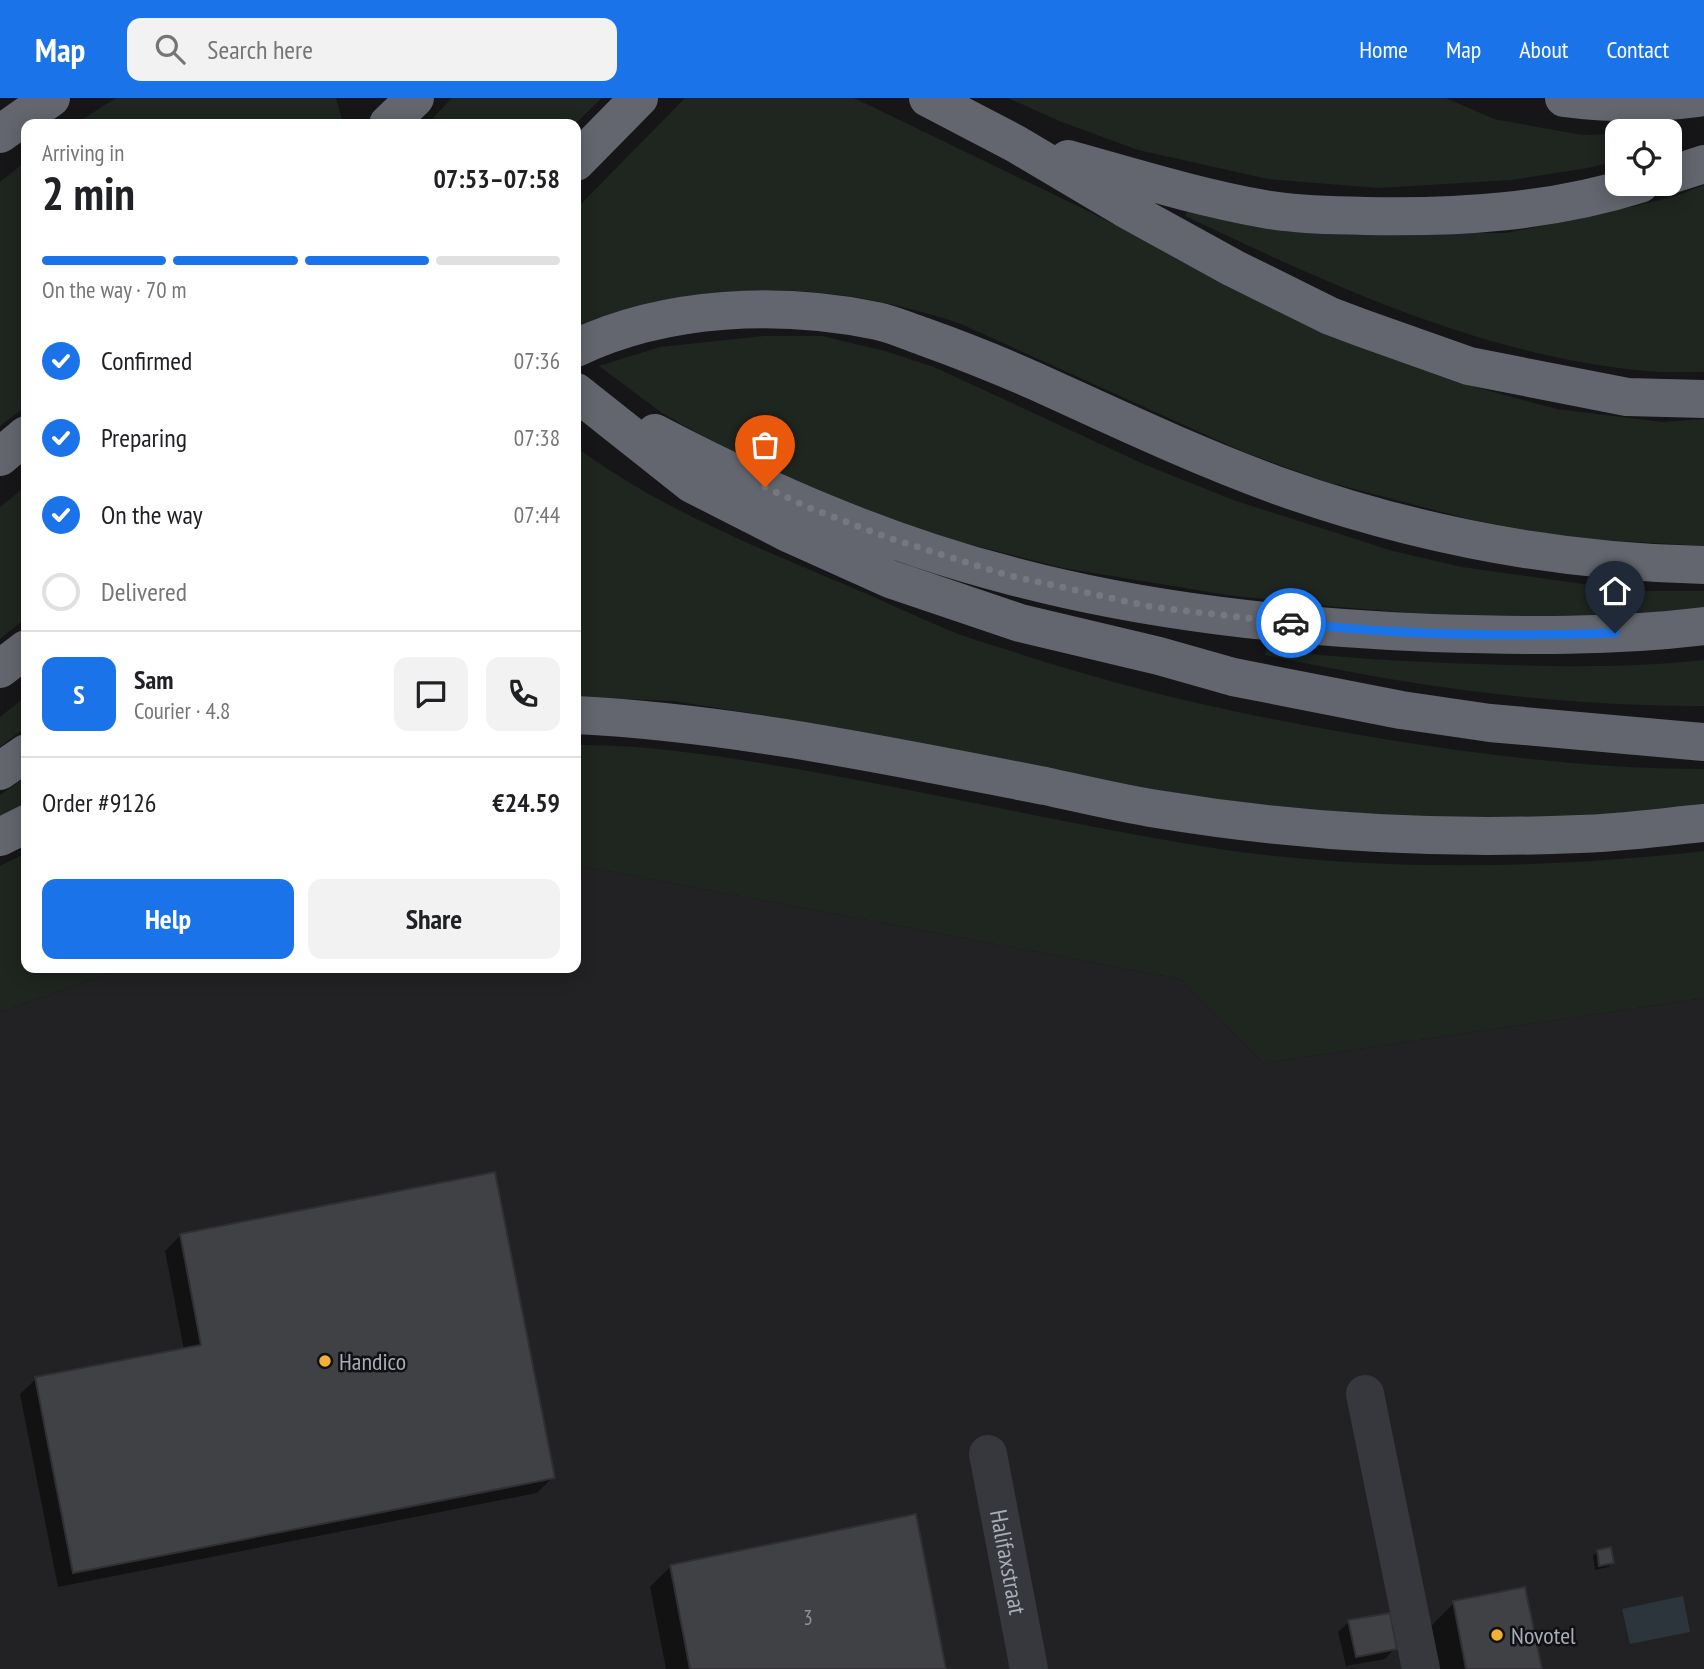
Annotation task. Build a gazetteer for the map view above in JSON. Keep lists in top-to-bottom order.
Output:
{
  "streets": {
    "street": ["Halifaxstraat"]
  },
  "places": ["Handico", "Novotel"],
  "house_numbers": ["3"],
  "page": {
    "header": "Map",
    "search": "Search here",
    "nav": [
      "Home",
      "Map",
      "About",
      "Contact"
    ],
    "heading": ["2 min", "Arriving in", "07:53–07:58"],
    "panel": [
      "Sam",
      "Courier · 4.8",
      "Order #9126",
      "€24.59"
    ],
    "bar": "On the way · 70 m",
    "list": [
      ["Confirmed", "07:36"],
      ["Preparing", "07:38"],
      ["On the way", "07:44"],
      "Delivered"
    ],
    "round": "S",
    "buttons": ["Help", "Share"]
  }
}
